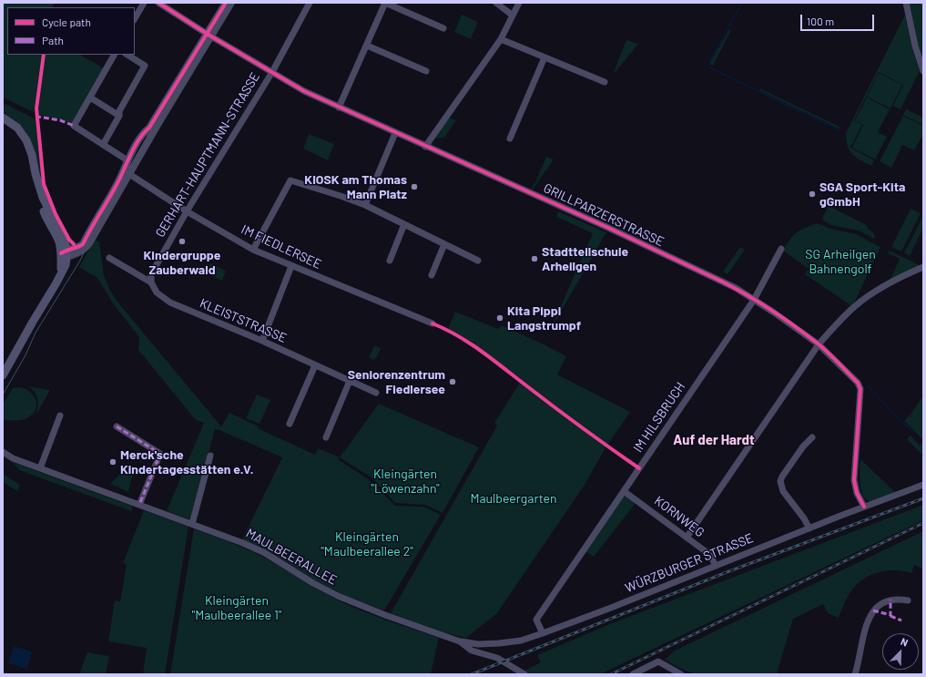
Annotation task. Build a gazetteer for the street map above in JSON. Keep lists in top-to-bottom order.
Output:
{
  "streets": {
    "street": [
      "GERHART-HAUPTMANN-STRASSE",
      "GRILLPARZERSTRASSE",
      "IM FIEDLERSEE",
      "KLEISTSTRASSE",
      "IM HILSBRUCH",
      "KORNWEG",
      "MAULBEERALLEE",
      "WÜRZBURGER STRASSE"
    ]
  },
  "crossings": [
    ["GERHART-HAUPTMANN-STRASSE", "GRILLPARZERSTRASSE"],
    ["GERHART-HAUPTMANN-STRASSE", "IM FIEDLERSEE"],
    ["GERHART-HAUPTMANN-STRASSE", "KLEISTSTRASSE"],
    ["GRILLPARZERSTRASSE", "IM HILSBRUCH"],
    ["GRILLPARZERSTRASSE", "WÜRZBURGER STRASSE"],
    ["IM HILSBRUCH", "KORNWEG"],
    ["IM HILSBRUCH", "WÜRZBURGER STRASSE"],
    ["KORNWEG", "WÜRZBURGER STRASSE"],
    ["MAULBEERALLEE", "WÜRZBURGER STRASSE"]
  ],
  "districts": ["Auf der Hardt"],
  "parks": [
    "SG Arheilgen Bahnengolf",
    "Kleingärten \"Löwenzahn\"",
    "Maulbeergarten",
    "Kleingärten \"Maulbeerallee 2\"",
    "Kleingärten \"Maulbeerallee 1\""
  ],
  "places": [
    "KIOSK am Thomas Mann Platz",
    "SGA Sport-Kita gGmbH",
    "Kindergruppe Zauberwald",
    "Stadtteilschule Arheilgen",
    "Kita Pippi Langstrumpf",
    "Seniorenzentrum Fiedlersee",
    "Merck'sche Kindertagesstätten e.V."
  ],
  "legend": ["Cycle path", "Path"],
  "scale_bar": "100 m",
  "north": "top right"
}
